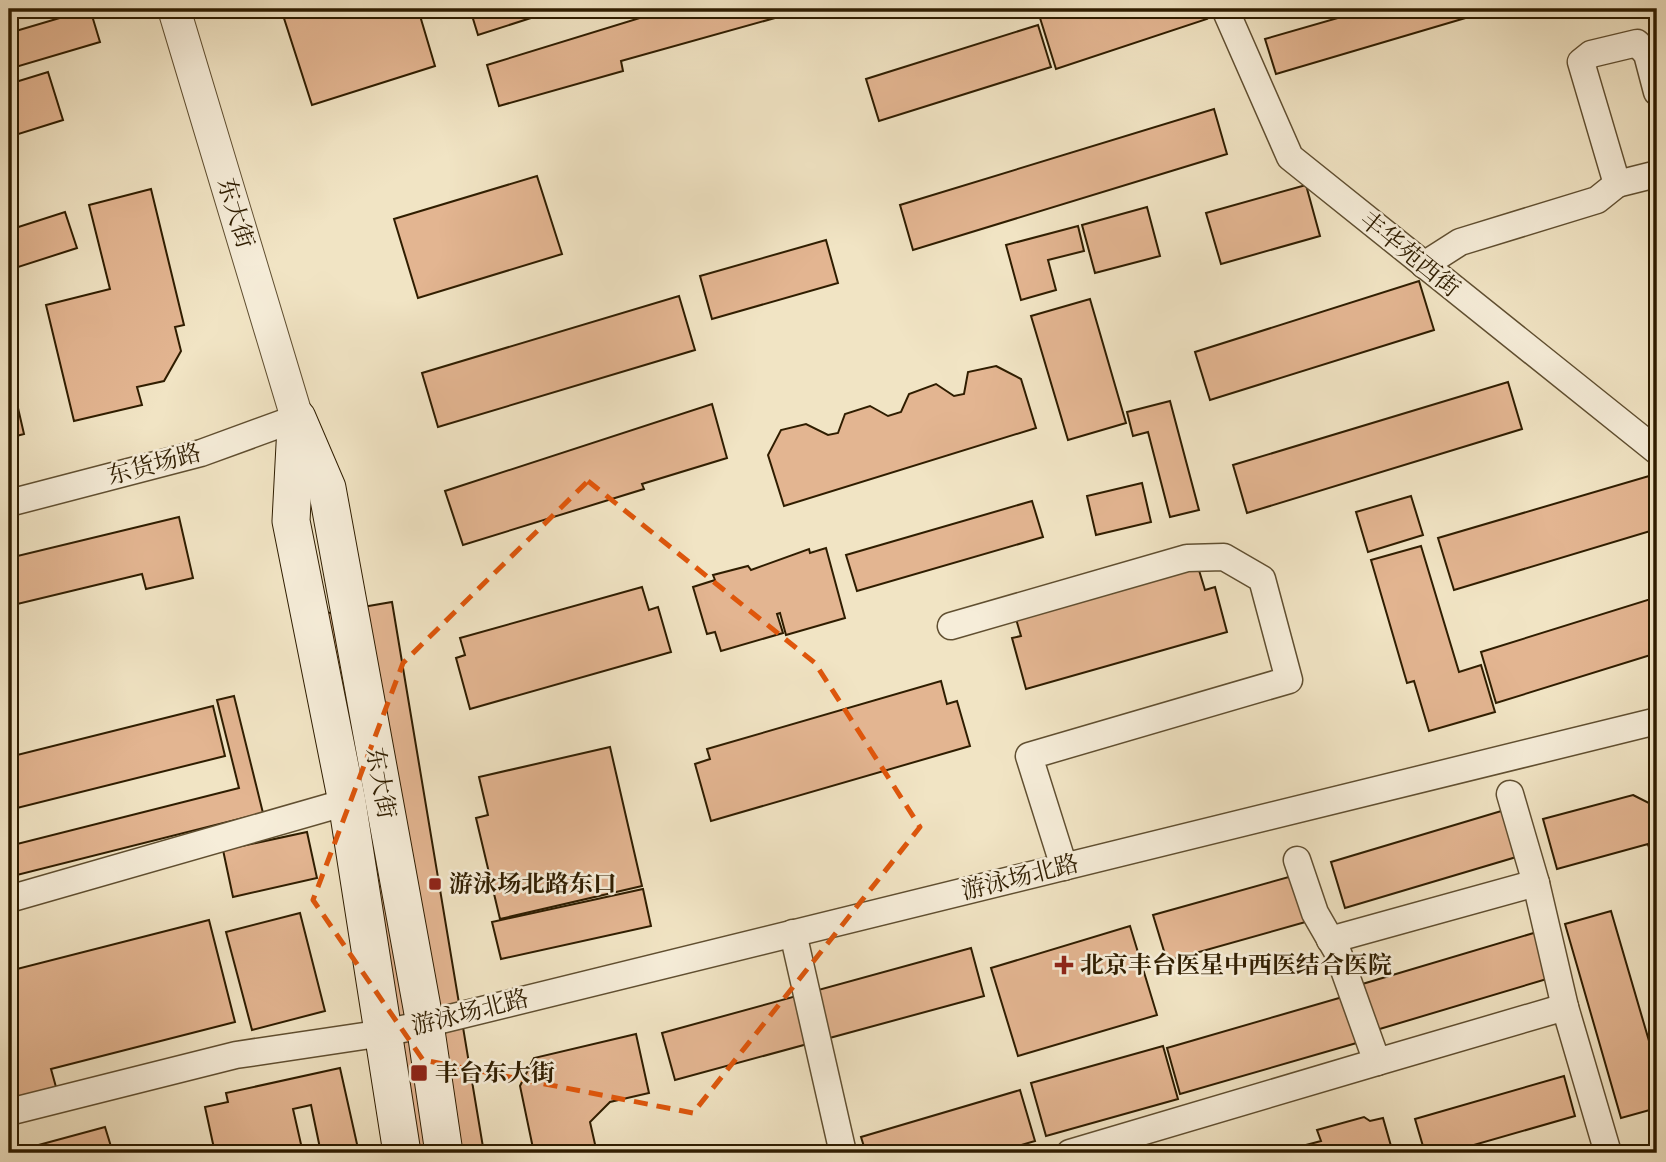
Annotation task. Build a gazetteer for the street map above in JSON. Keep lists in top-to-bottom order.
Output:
{
  "streets": {
    "main road": ["东大街"],
    "street": ["丰华苑西街", "东货场路", "游泳场北路"]
  },
  "crossings": [
    ["东大街", "东货场路"],
    ["东大街", "游泳场北路"]
  ],
  "places": {
    "transit": ["游泳场北路东口", "丰台东大街"],
    "health": ["北京丰台医星中西医结合医院"]
  }
}
